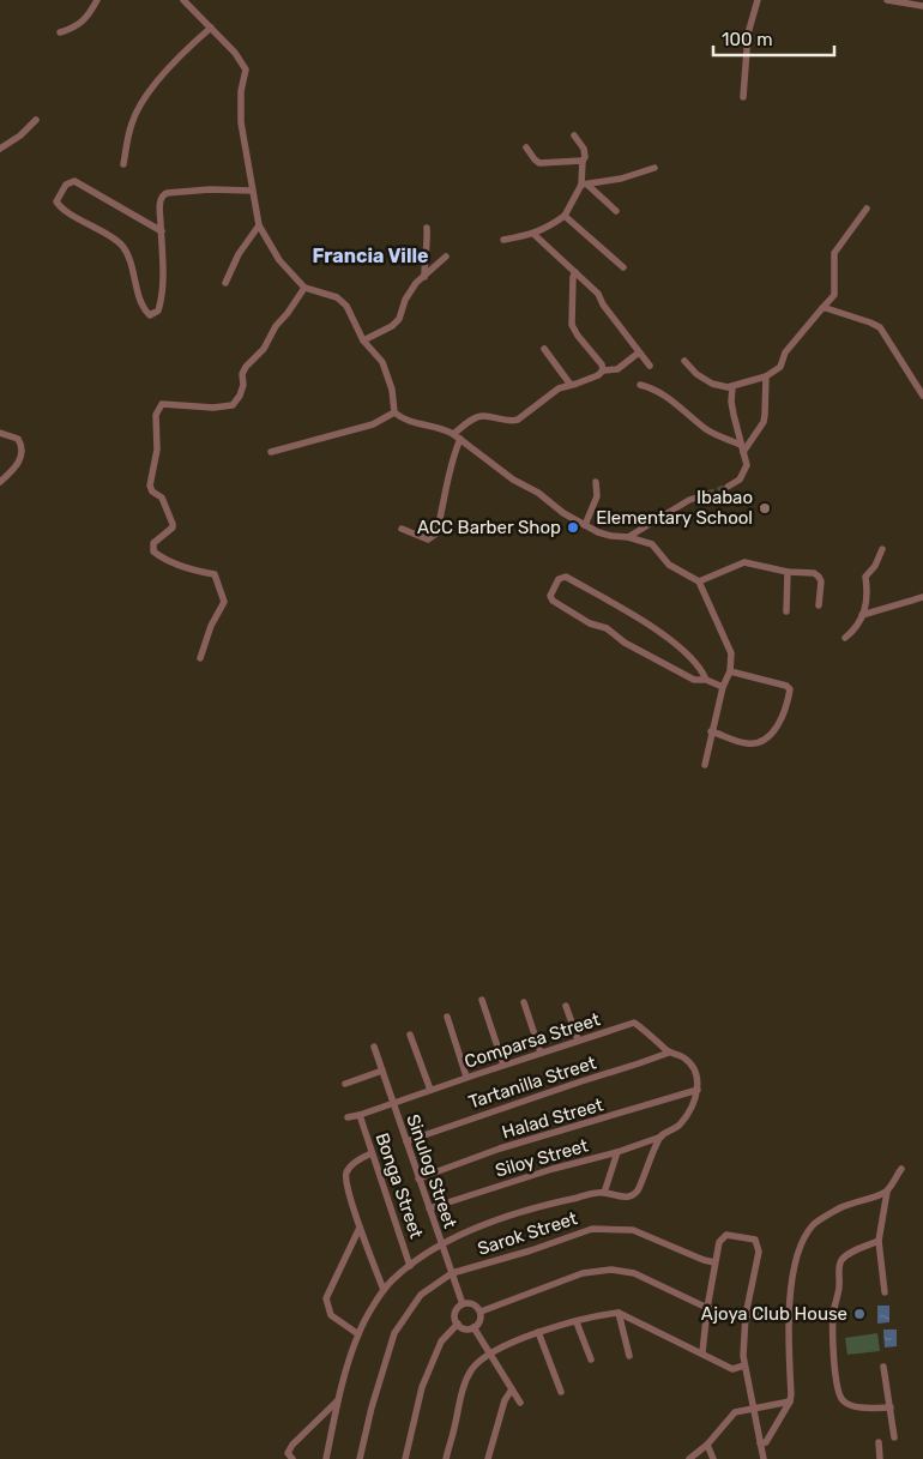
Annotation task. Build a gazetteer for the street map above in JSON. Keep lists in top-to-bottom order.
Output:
{
  "streets": {
    "street": [
      "Comparsa Street",
      "Tartanilla Street",
      "Halad Street",
      "Siloy Street",
      "Sinulog Street",
      "Bonga Street",
      "Sarok Street"
    ]
  },
  "crossings": [
    ["Comparsa Street", "Tartanilla Street"],
    ["Comparsa Street", "Halad Street"],
    ["Comparsa Street", "Sinulog Street"],
    ["Comparsa Street", "Bonga Street"],
    ["Tartanilla Street", "Sinulog Street"],
    ["Halad Street", "Sinulog Street"],
    ["Siloy Street", "Sinulog Street"],
    ["Sinulog Street", "Sarok Street"]
  ],
  "districts": ["Francia Ville"],
  "places": ["Ibabao Elementary School", "ACC Barber Shop", "Ajoya Club House"],
  "scale_bar": "100 m"
}
